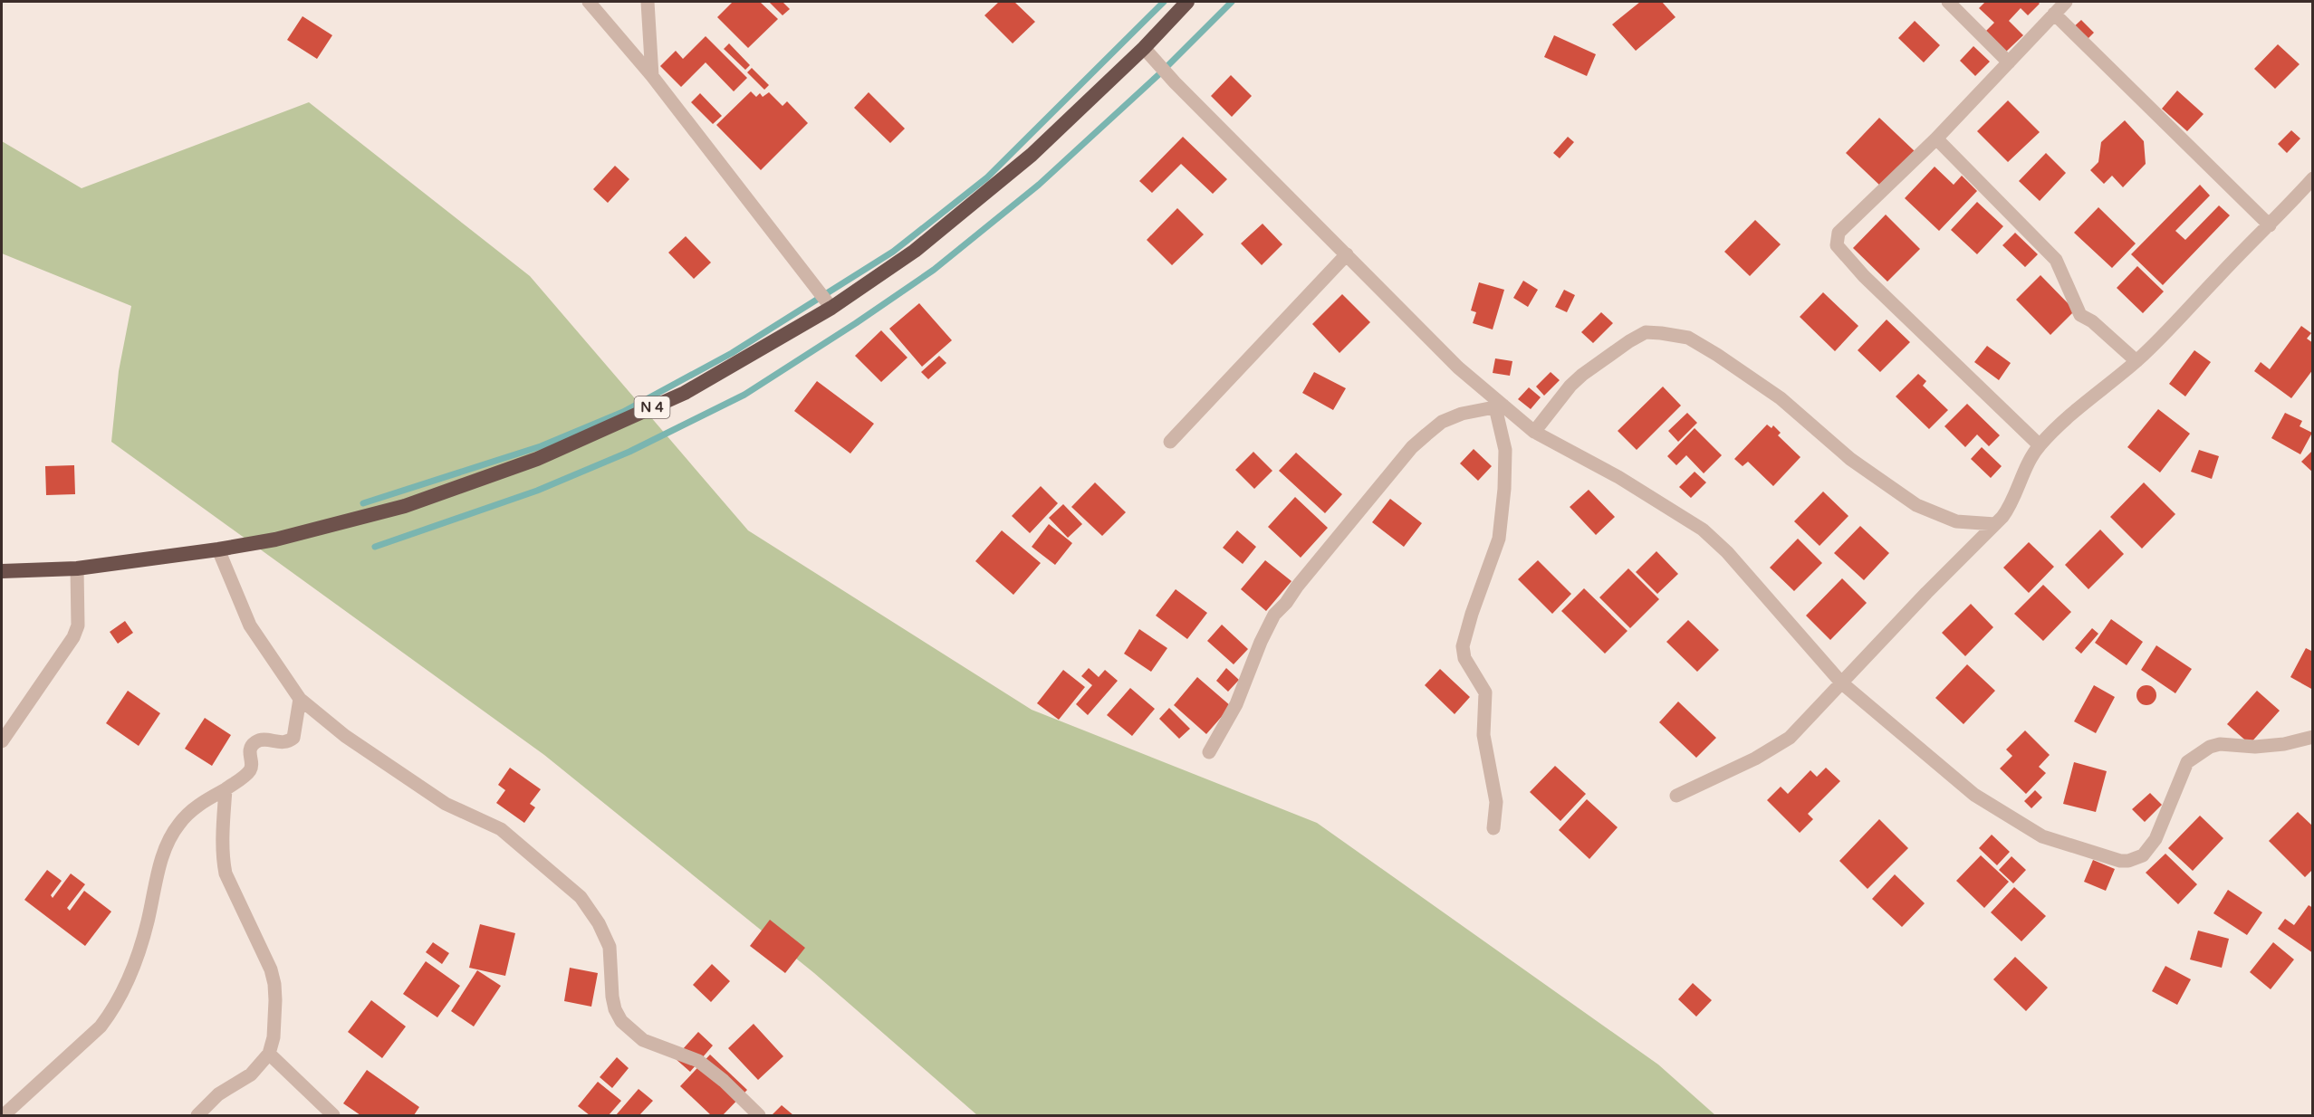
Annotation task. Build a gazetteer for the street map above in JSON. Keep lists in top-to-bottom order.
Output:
{
  "streets": {
    "highway": ["N 4"]
  }
}
